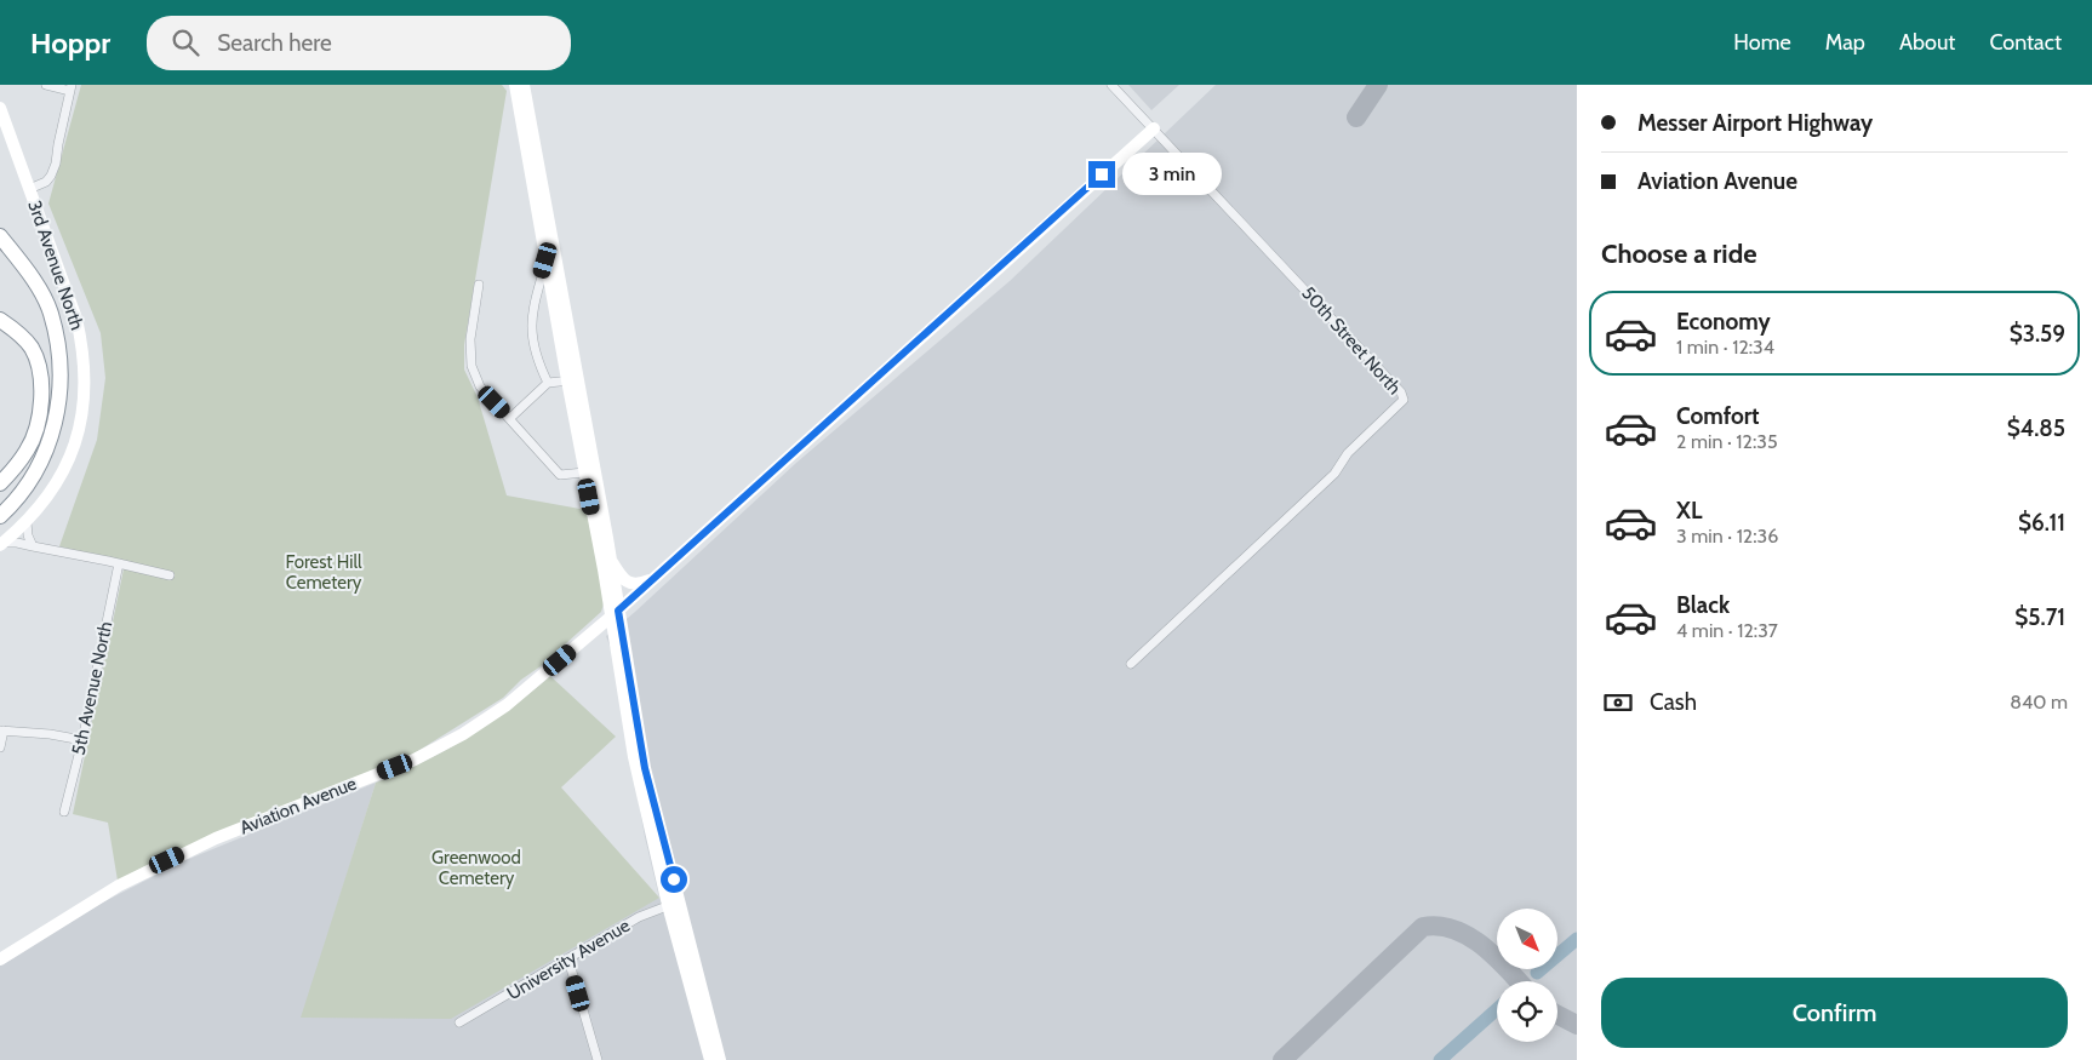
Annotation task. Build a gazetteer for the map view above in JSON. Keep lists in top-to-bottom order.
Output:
{
  "streets": {
    "main road": ["3rd Avenue North", "Aviation Avenue"],
    "street": ["50th Street North", "5th Avenue North", "University Avenue"]
  },
  "crossings": [
    ["50th Street North", "Aviation Avenue"]
  ],
  "parks": ["Forest Hill Cemetery", "Greenwood Cemetery"],
  "north": "bottom right",
  "page": {
    "header": "Hoppr",
    "search": "Search here",
    "nav": [
      "Home",
      "Map",
      "About",
      "Contact"
    ],
    "banner": ["Messer Airport Highway", "Aviation Avenue"],
    "bubble": "3 min",
    "heading": "Choose a ride",
    "list": [
      {
        "name": "Economy",
        "note": "1 min · 12:34",
        "value": "$3.59"
      },
      {
        "name": "Comfort",
        "note": "2 min · 12:35",
        "value": "$4.85"
      },
      {
        "name": "XL",
        "note": "3 min · 12:36",
        "value": "$6.11"
      },
      {
        "name": "Black",
        "note": "4 min · 12:37",
        "value": "$5.71"
      }
    ],
    "pay": ["Cash", "840 m"],
    "buttons": "Confirm"
  }
}
